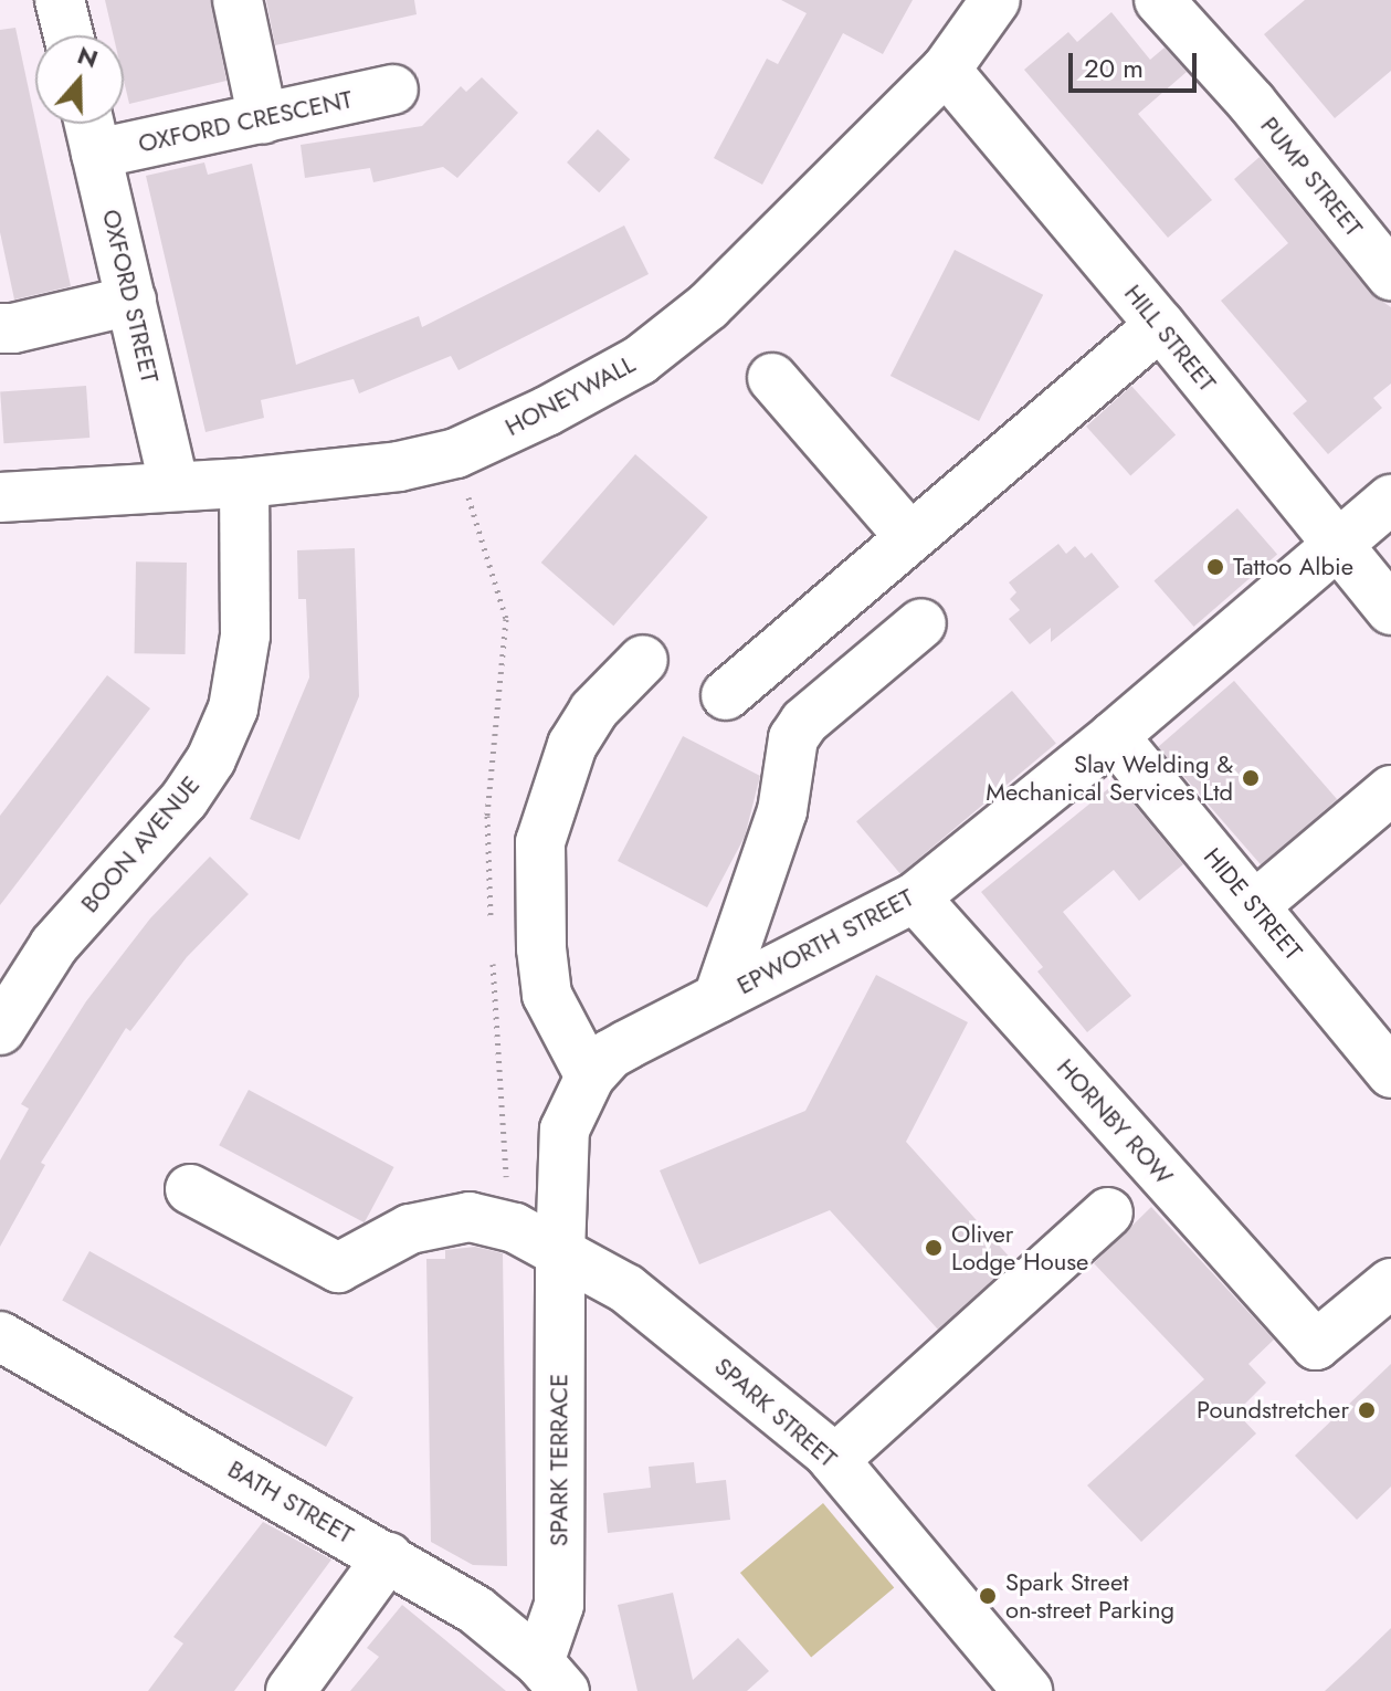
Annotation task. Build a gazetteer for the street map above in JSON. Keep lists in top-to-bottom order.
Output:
{
  "streets": {
    "street": [
      "OXFORD CRESCENT",
      "PUMP STREET",
      "OXFORD STREET",
      "HILL STREET",
      "HONEYWALL",
      "BOON AVENUE",
      "HIDE STREET",
      "EPWORTH STREET",
      "HORNBY ROW",
      "SPARK STREET",
      "SPARK TERRACE",
      "BATH STREET"
    ]
  },
  "crossings": [
    ["OXFORD CRESCENT", "OXFORD STREET"],
    ["OXFORD STREET", "HONEYWALL"],
    ["HILL STREET", "HONEYWALL"],
    ["HILL STREET", "EPWORTH STREET"],
    ["HONEYWALL", "BOON AVENUE"],
    ["HIDE STREET", "EPWORTH STREET"],
    ["EPWORTH STREET", "HORNBY ROW"],
    ["EPWORTH STREET", "SPARK STREET"],
    ["EPWORTH STREET", "SPARK TERRACE"],
    ["SPARK STREET", "SPARK TERRACE"],
    ["SPARK TERRACE", "BATH STREET"]
  ],
  "places": [
    "Tattoo Albie",
    "Slav Welding & Mechanical Services Ltd",
    "Oliver Lodge House",
    "Poundstretcher",
    "Spark Street on-street Parking"
  ],
  "scale_bar": "20 m",
  "north": "top"
}
